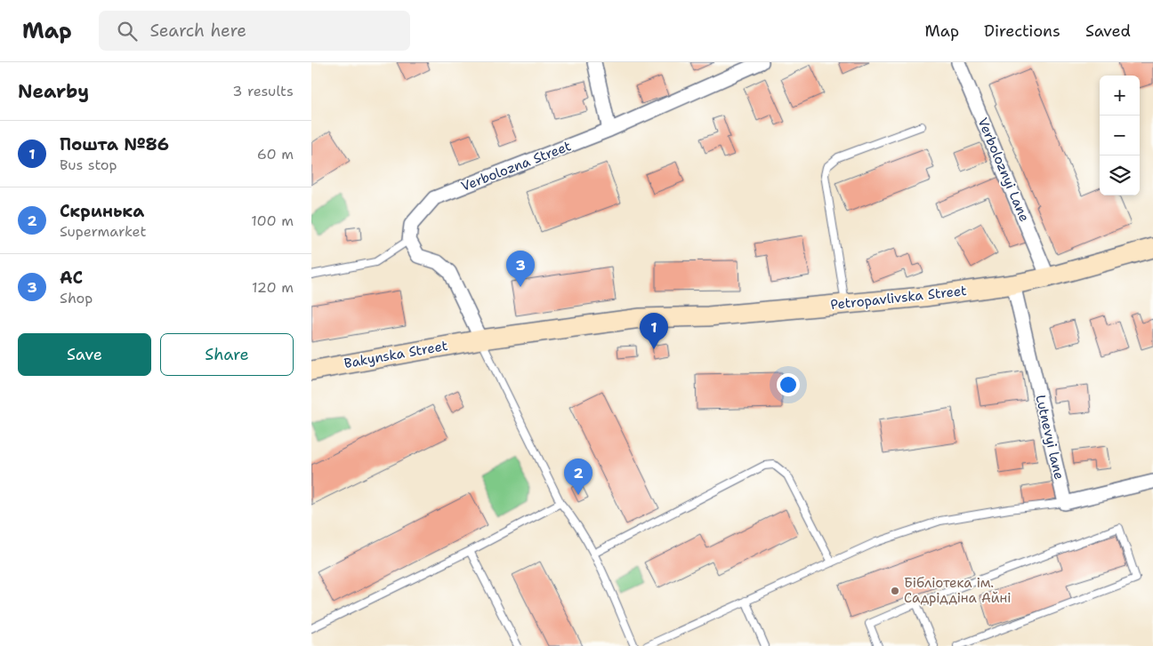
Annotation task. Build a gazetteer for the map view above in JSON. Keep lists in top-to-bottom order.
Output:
{
  "streets": {
    "street": [
      "Verbolozna Street",
      "Verboloznyi Lane",
      "Petropavlivska Street",
      "Bakynska Street",
      "Lutnevyi lane"
    ]
  },
  "crossings": [
    ["Verboloznyi Lane", "Petropavlivska Street"],
    ["Petropavlivska Street", "Bakynska Street"],
    ["Petropavlivska Street", "Lutnevyi lane"]
  ],
  "places": ["Бібліотека ім. Садріддіна Айні"],
  "page": {
    "header": "Map",
    "search": "Search here",
    "nav": ["Map", "Directions", "Saved"],
    "heading": ["Nearby", "3 results"],
    "map_buttons": ["+", "−"],
    "list": [
      {
        "mark": "1",
        "name": "Пошта №86",
        "note": "Bus stop",
        "value": "60 m"
      },
      {
        "mark": "2",
        "name": "Скринька",
        "note": "Supermarket",
        "value": "100 m"
      },
      {
        "mark": "3",
        "name": "АС",
        "note": "Shop",
        "value": "120 m"
      }
    ],
    "pins": ["3", "1", "2"],
    "buttons": ["Save", "Share"]
  }
}
